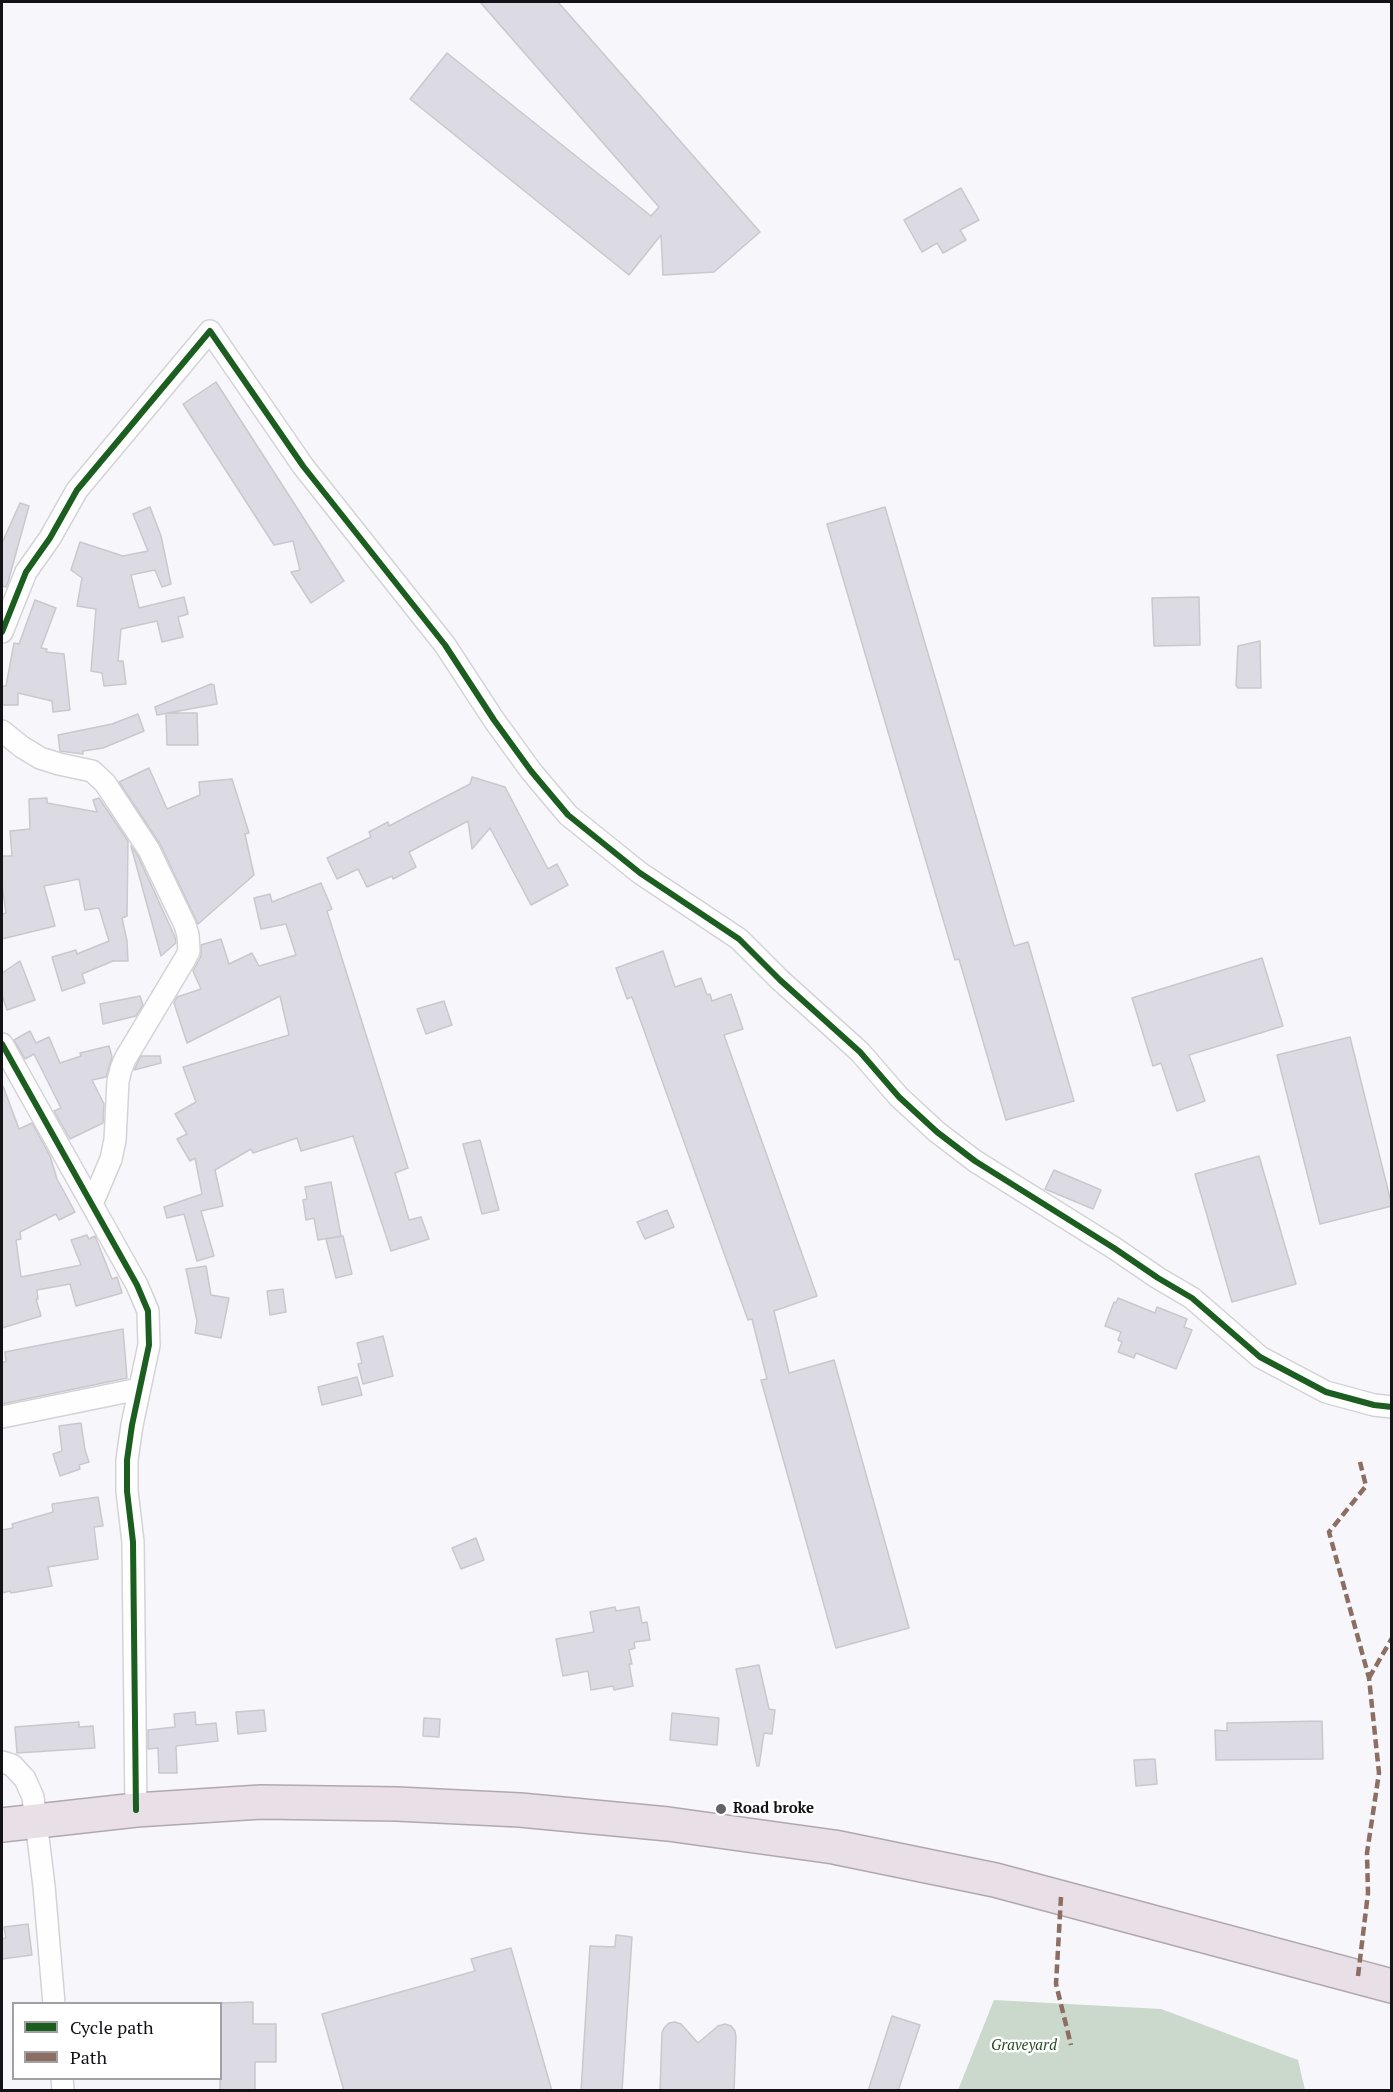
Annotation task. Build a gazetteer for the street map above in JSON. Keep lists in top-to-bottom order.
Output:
{
  "parks": ["Graveyard"],
  "places": ["Road broke"],
  "legend": ["Cycle path", "Path"]
}
